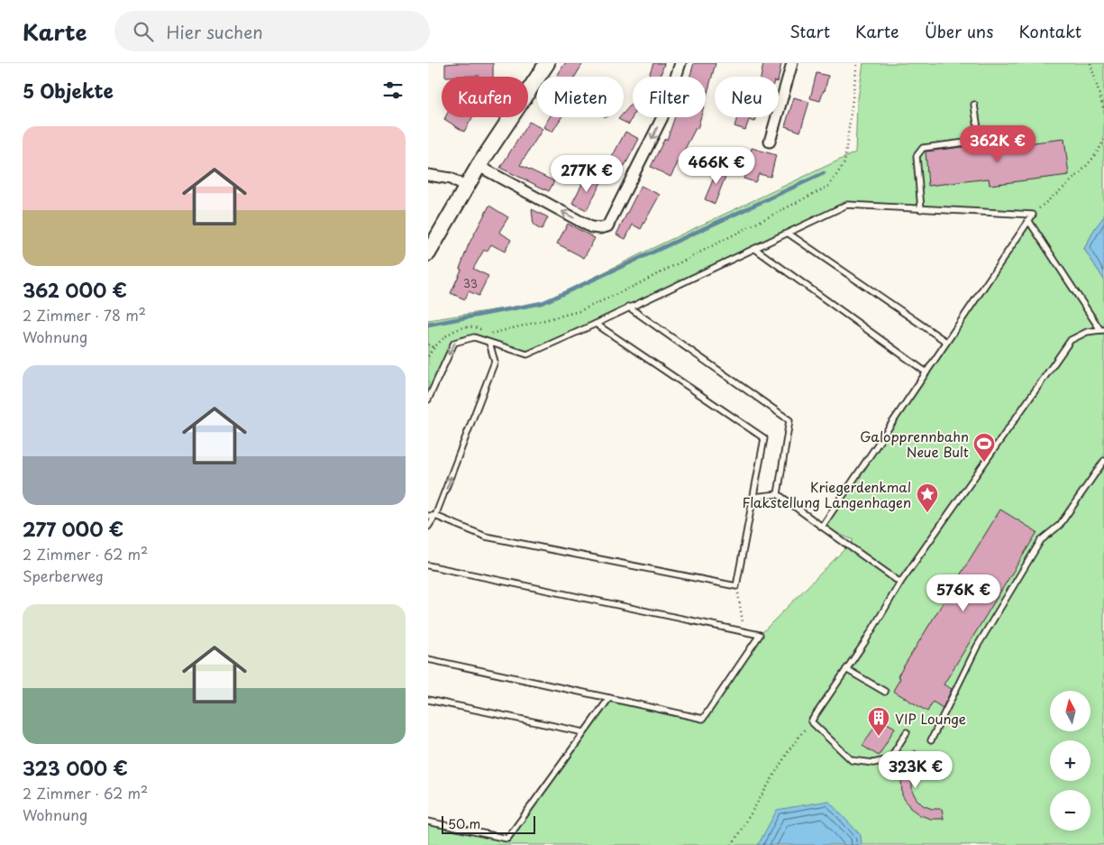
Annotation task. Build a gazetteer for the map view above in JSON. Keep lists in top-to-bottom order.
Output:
{
  "places": {
    "sports": ["Galopprennbahn Neue Bult"],
    "place": ["Kriegerdenkmal Flakstellung Langenhagen"],
    "building": ["VIP Lounge"]
  },
  "house_numbers": ["33"],
  "scale_bar": "50 m",
  "north": "top",
  "page": {
    "header": "Karte",
    "search": "Hier suchen",
    "nav": [
      "Start",
      "Karte",
      "Über uns",
      "Kontakt"
    ],
    "heading": "5 Objekte",
    "chip": [
      "Kaufen",
      "Mieten",
      "Filter",
      "Neu"
    ],
    "list": [
      {
        "name": "362 000 €",
        "note": "2 Zimmer · 78 m² · Wohnung"
      },
      {
        "name": "277 000 €",
        "note": "2 Zimmer · 62 m² · Sperberweg"
      },
      {
        "name": "323 000 €",
        "note": "2 Zimmer · 62 m² · Wohnung"
      }
    ],
    "price": [
      "362K €",
      "466K €",
      "277K €",
      "576K €",
      "323K €"
    ],
    "map_buttons": ["+", "−"],
    "scale": "50 m"
  }
}
